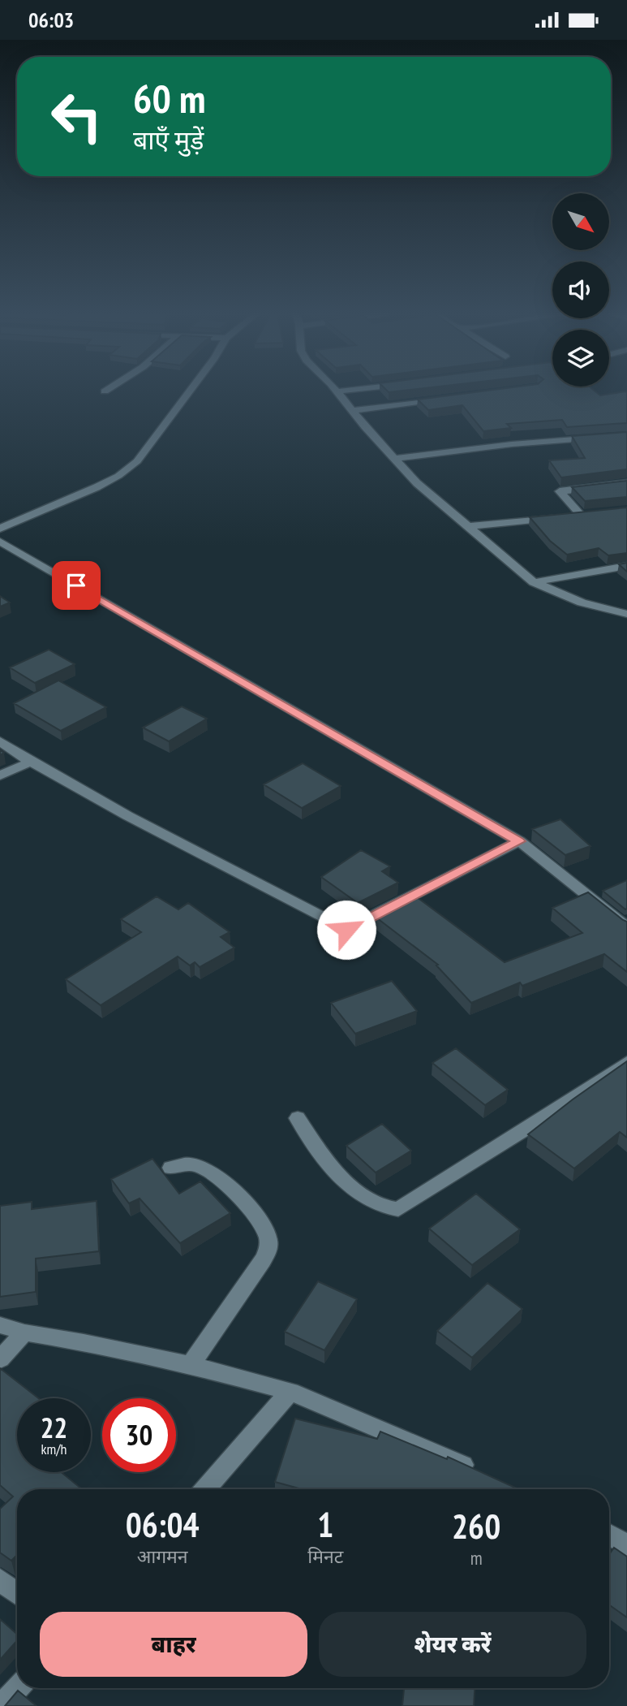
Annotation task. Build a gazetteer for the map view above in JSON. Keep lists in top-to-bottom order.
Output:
{
  "north": "bottom right",
  "page": {
    "status": "06:03",
    "turn": ["60 m", "बाएँ मुड़ें"],
    "speed": "22 km/h",
    "limit": "30",
    "eta": [
      "06:04",
      "आगमन",
      "1",
      "मिनट",
      "260",
      "m"
    ],
    "buttons": ["बाहर", "शेयर करें"]
  }
}
